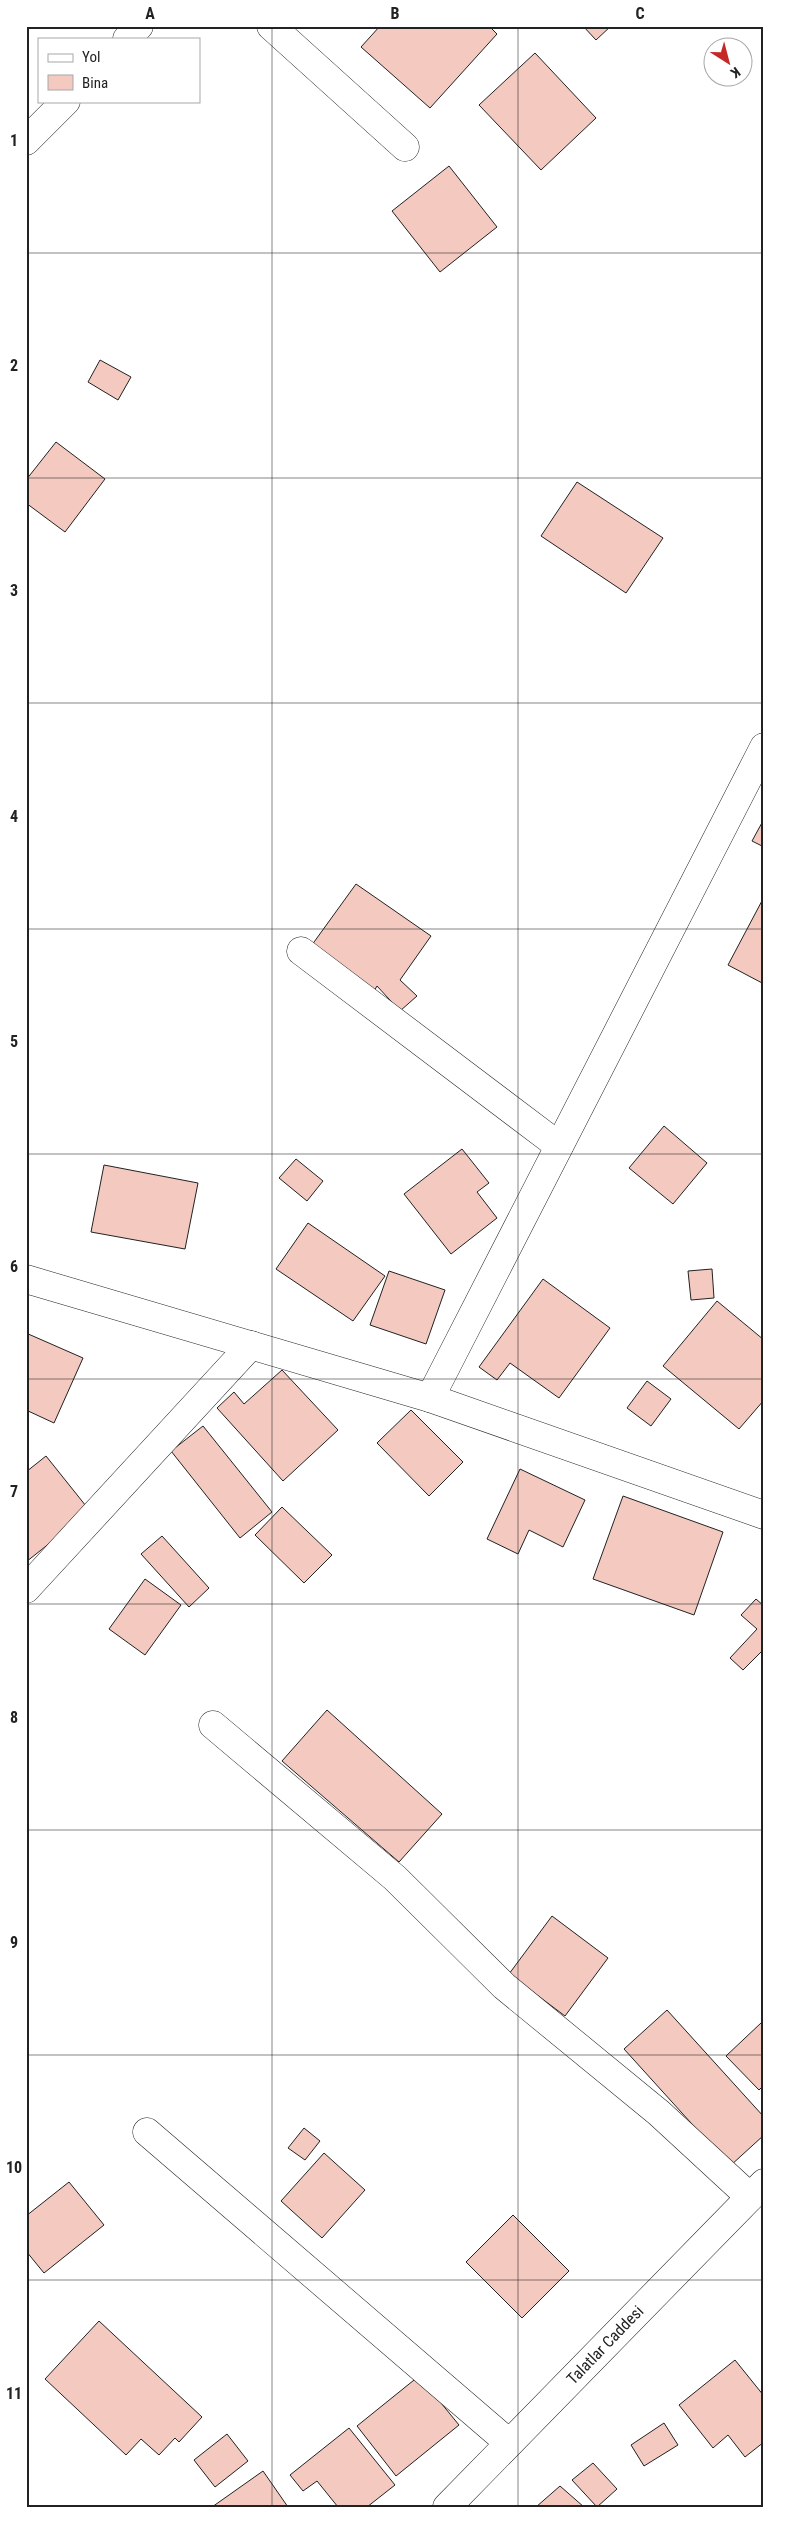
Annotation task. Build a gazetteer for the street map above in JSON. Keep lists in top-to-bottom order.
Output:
{
  "streets": {
    "street": ["Talatlar Caddesi"]
  },
  "legend": ["Yol", "Bina"],
  "north": "bottom right",
  "grid": {
    "columns": ["A", "B", "C"],
    "rows": [
      "1",
      "2",
      "3",
      "4",
      "5",
      "6",
      "7",
      "8",
      "9",
      "10",
      "11"
    ]
  }
}
